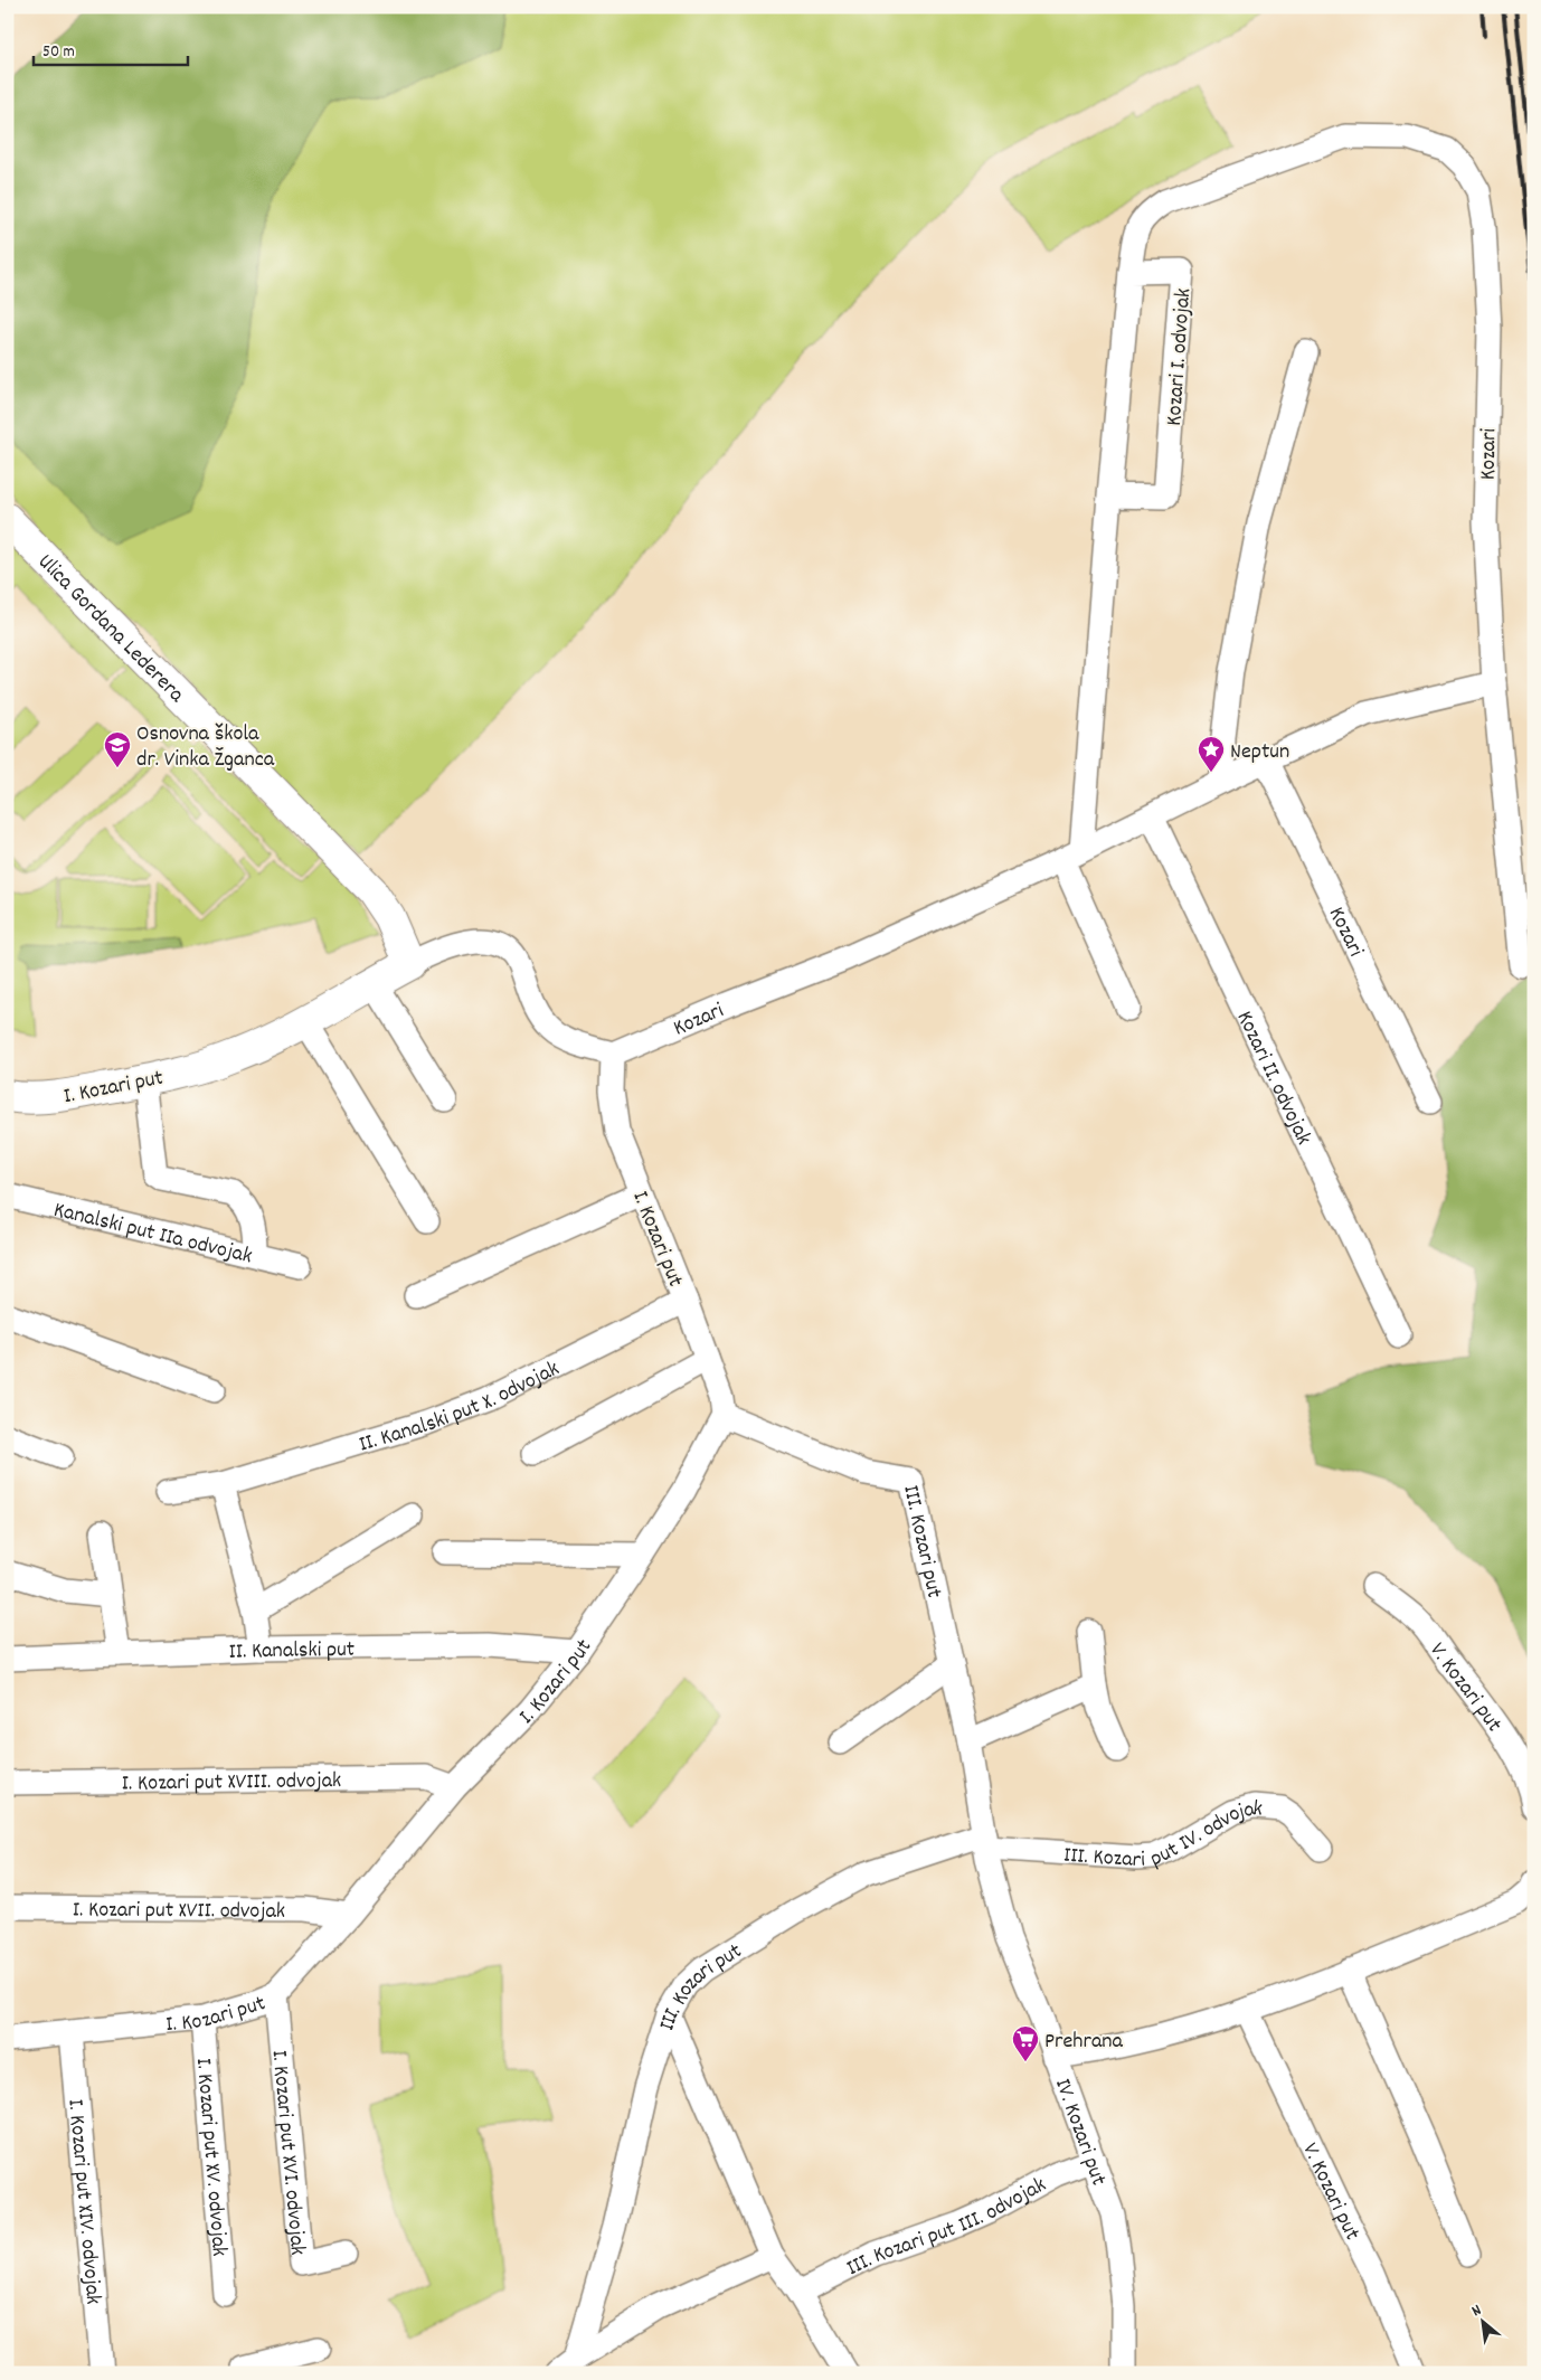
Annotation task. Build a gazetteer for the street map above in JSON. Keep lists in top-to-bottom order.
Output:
{
  "streets": {
    "street": [
      "Kozari I. odvojak",
      "Kozari",
      "Ulica Gordana Lederera",
      "Kozari II. odvojak",
      "I. Kozari put",
      "Kanalski put IIa odvojak",
      "II. Kanalski put X. odvojak",
      "III. Kozari put",
      "II. Kanalski put",
      "V. Kozari put",
      "I. Kozari put XVIII. odvojak",
      "III. Kozari put IV. odvojak",
      "I. Kozari put XVII. odvojak",
      "IV. Kozari put",
      "I. Kozari put XVI. odvojak",
      "I. Kozari put XV. odvojak",
      "I. Kozari put XIV. odvojak",
      "III. Kozari put III. odvojak"
    ]
  },
  "crossings": [
    ["Kozari I. odvojak", "Kozari"],
    ["Kozari", "Kozari II. odvojak"],
    ["Kozari", "I. Kozari put"],
    ["I. Kozari put", "II. Kanalski put X. odvojak"],
    ["I. Kozari put", "III. Kozari put"],
    ["I. Kozari put", "II. Kanalski put"],
    ["I. Kozari put", "I. Kozari put XVIII. odvojak"],
    ["I. Kozari put", "I. Kozari put XVII. odvojak"],
    ["I. Kozari put", "I. Kozari put XVI. odvojak"],
    ["I. Kozari put", "I. Kozari put XV. odvojak"],
    ["I. Kozari put", "I. Kozari put XIV. odvojak"],
    ["III. Kozari put", "III. Kozari put IV. odvojak"],
    ["III. Kozari put", "IV. Kozari put"],
    ["III. Kozari put IV. odvojak", "IV. Kozari put"],
    ["IV. Kozari put", "III. Kozari put III. odvojak"]
  ],
  "places": {
    "school or university": ["Osnovna škola dr. Vinka Žganca"],
    "place": ["Neptun"],
    "supermarket": ["Prehrana"]
  },
  "scale_bar": "50 m",
  "north": "top left"
}
